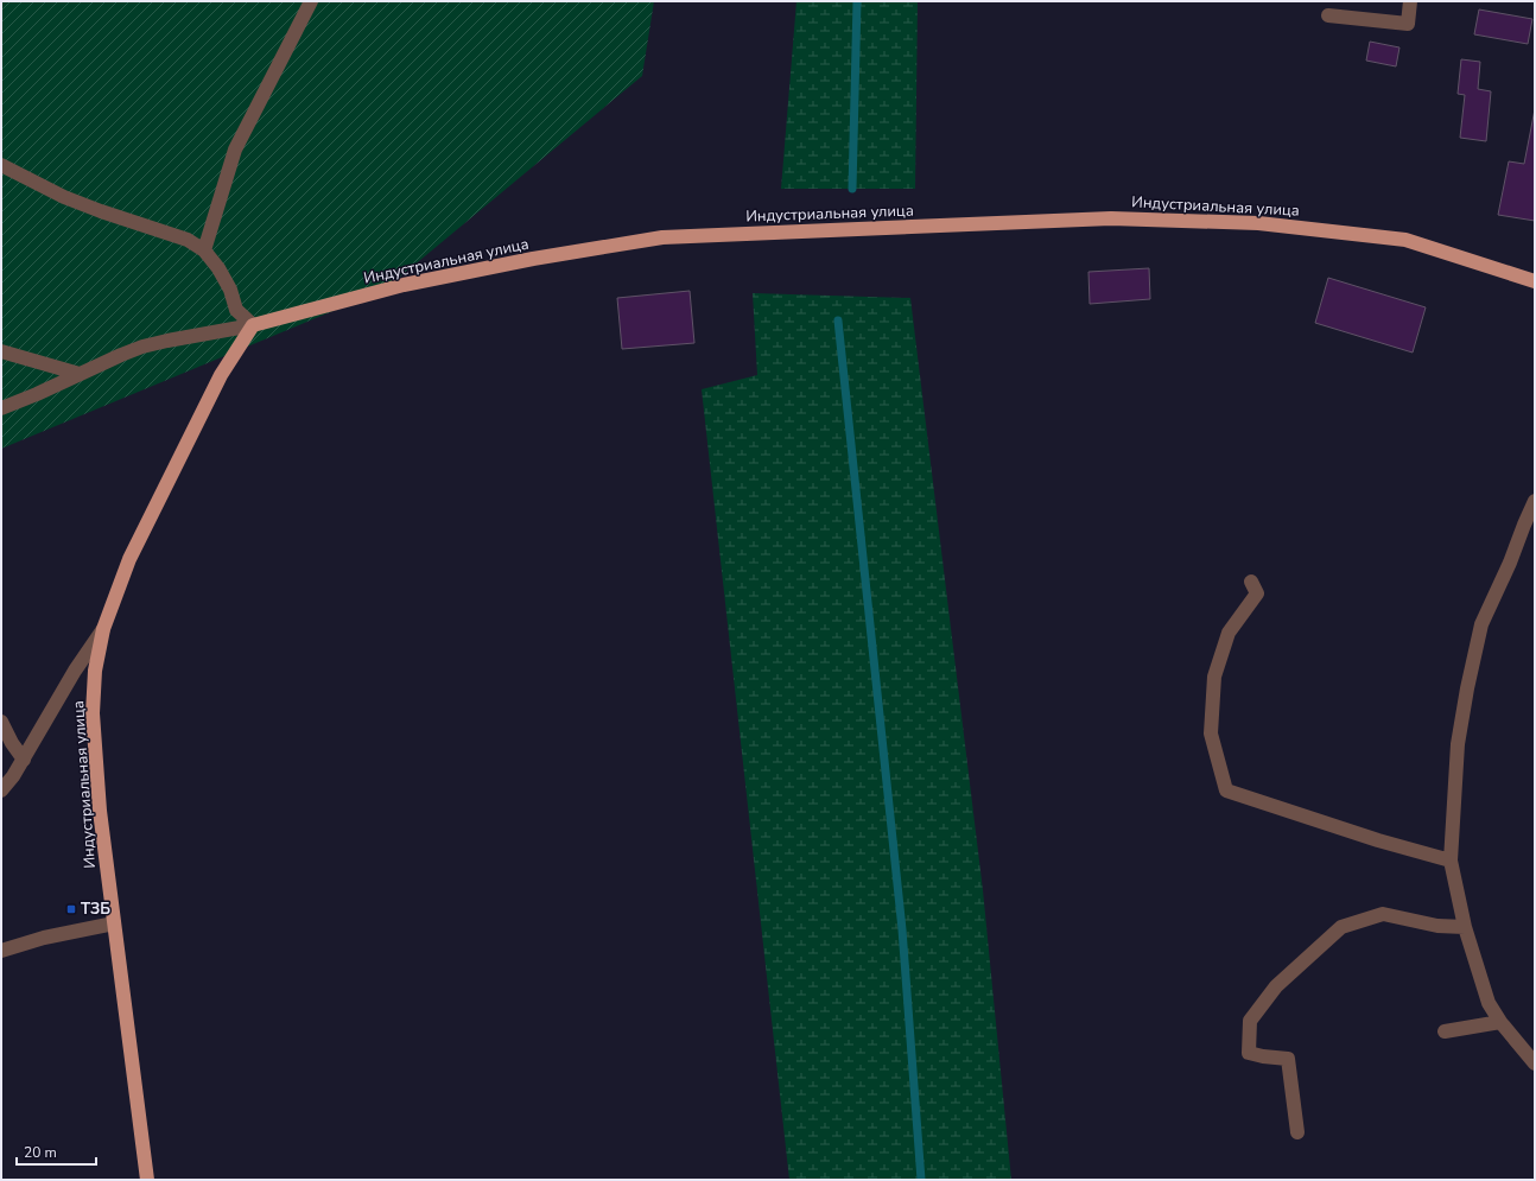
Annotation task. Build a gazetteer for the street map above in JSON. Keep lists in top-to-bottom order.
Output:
{
  "streets": {
    "main road": ["Индустриальная улица"]
  },
  "places": {
    "transit": ["ТЗБ"]
  },
  "scale_bar": "20 m"
}
